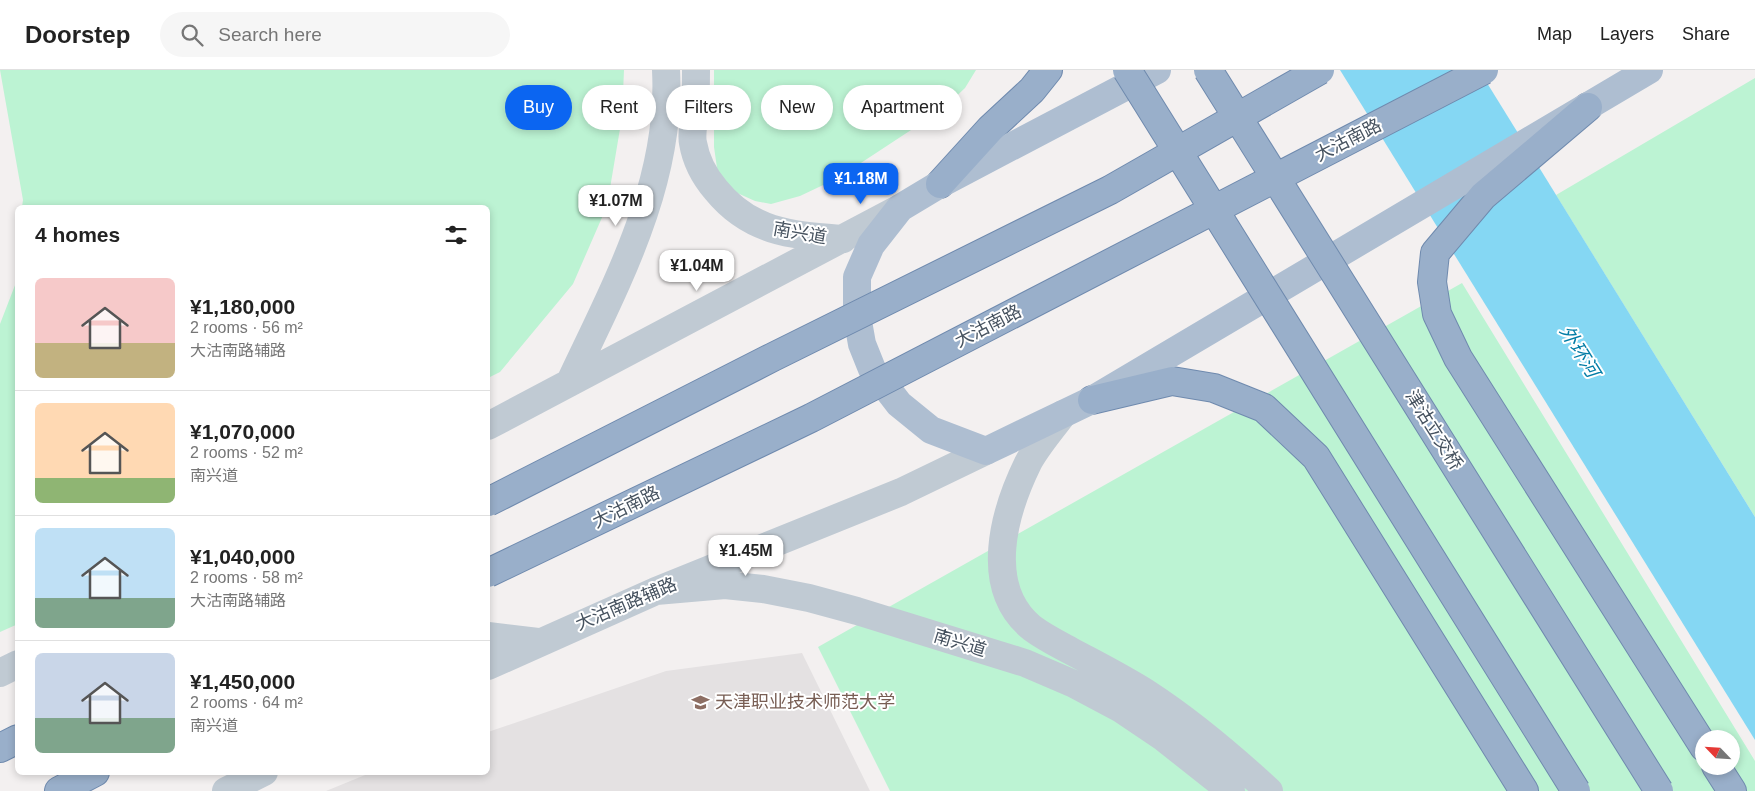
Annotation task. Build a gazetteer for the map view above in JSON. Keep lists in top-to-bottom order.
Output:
{
  "streets": {
    "highway": ["大沽南路", "津沽立交桥"],
    "street": ["南兴道", "大沽南路辅路"]
  },
  "crossings": [
    ["南兴道", "大沽南路辅路"]
  ],
  "water": ["外环河"],
  "places": {
    "school or university": ["天津职业技术师范大学"]
  },
  "north": "top left",
  "page": {
    "header": "Doorstep",
    "search": "Search here",
    "nav": ["Map", "Layers", "Share"],
    "chip": [
      "Buy",
      "Rent",
      "Filters",
      "New",
      "Apartment"
    ],
    "price": [
      "¥1.18M",
      "¥1.07M",
      "¥1.04M",
      "¥1.45M"
    ],
    "heading": "4 homes",
    "list": [
      {
        "name": "¥1,180,000",
        "note": "2 rooms · 56 m² · 大沽南路辅路"
      },
      {
        "name": "¥1,070,000",
        "note": "2 rooms · 52 m² · 南兴道"
      },
      {
        "name": "¥1,040,000",
        "note": "2 rooms · 58 m² · 大沽南路辅路"
      },
      {
        "name": "¥1,450,000",
        "note": "2 rooms · 64 m² · 南兴道"
      }
    ]
  }
}
